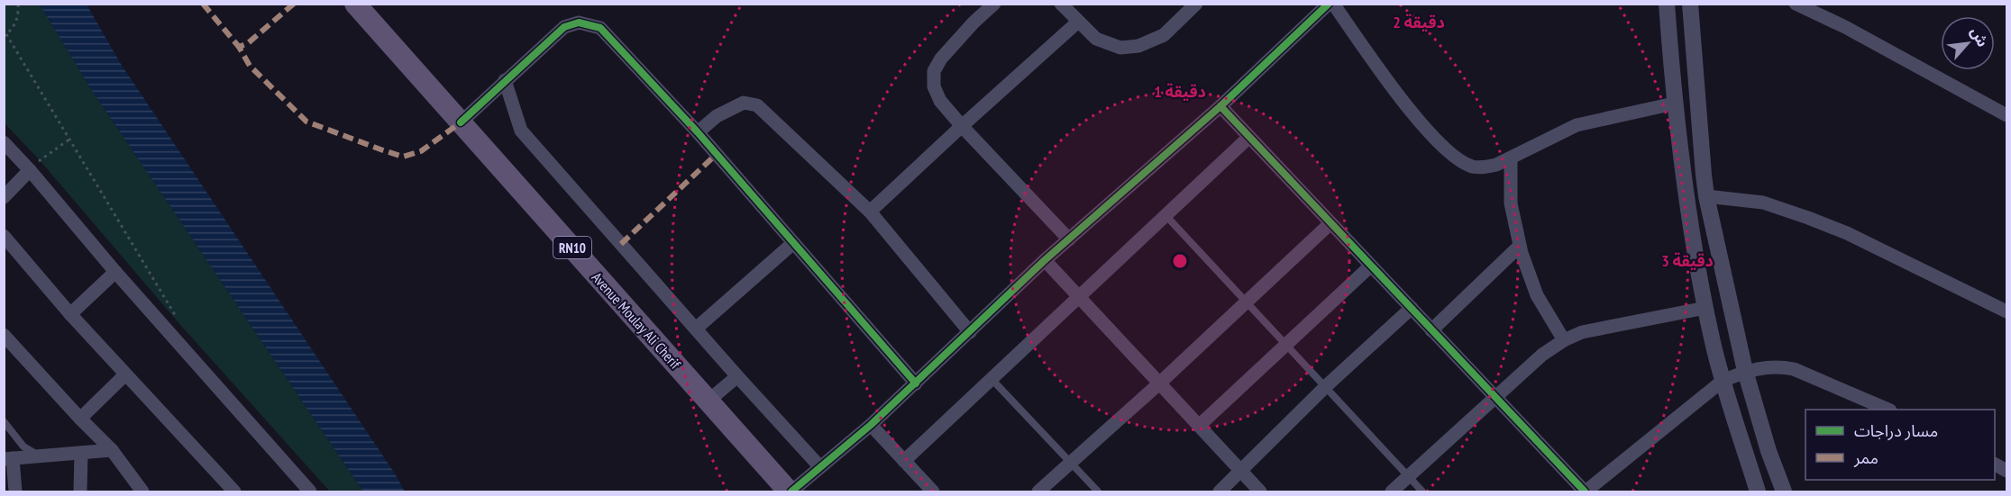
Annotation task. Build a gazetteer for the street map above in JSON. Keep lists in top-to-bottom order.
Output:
{
  "streets": {
    "main road": ["RN10", "Avenue Moulay Ali Cherif"]
  },
  "legend": ["مسار دراجات", "ممر"],
  "north": "top right",
  "rings": ["2 دقيقة", "1 دقيقة", "3 دقيقة"]
}
